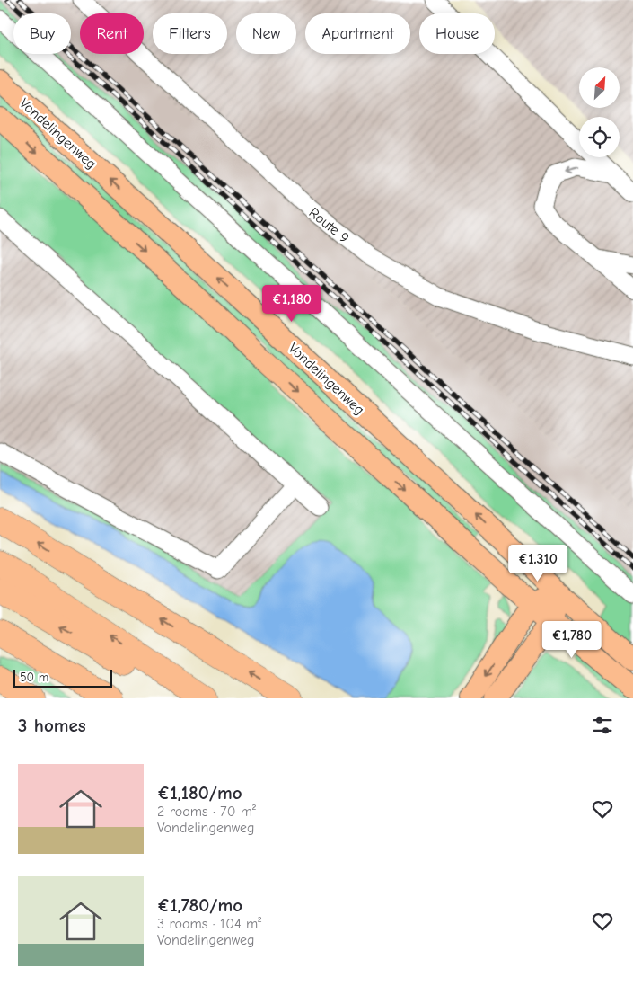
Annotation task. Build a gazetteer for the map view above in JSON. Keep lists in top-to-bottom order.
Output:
{
  "streets": {
    "main road": ["Vondelingenweg"],
    "lane": ["Route 9"]
  },
  "scale_bar": "50 m",
  "north": "top right",
  "page": {
    "chip": [
      "Buy",
      "Rent",
      "Filters",
      "New",
      "Apartment",
      "House"
    ],
    "price": ["€1,180", "€1,310", "€1,780"],
    "scale": "50 m",
    "heading": "3 homes",
    "list": [
      {
        "name": "€1,180/mo",
        "note": "2 rooms · 70 m² · Vondelingenweg"
      },
      {
        "name": "€1,780/mo",
        "note": "3 rooms · 104 m² · Vondelingenweg"
      }
    ]
  }
}
